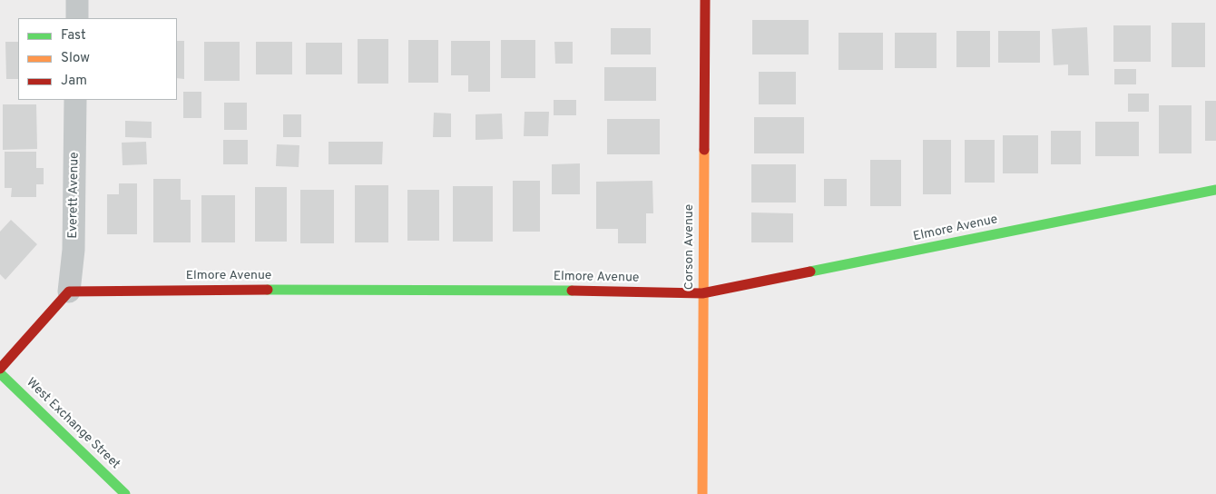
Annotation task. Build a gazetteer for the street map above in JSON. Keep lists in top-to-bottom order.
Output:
{
  "streets": {
    "street": [
      "Everett Avenue",
      "Elmore Avenue",
      "Corson Avenue",
      "West Exchange Street"
    ]
  },
  "crossings": [
    ["Everett Avenue", "Elmore Avenue"],
    ["Elmore Avenue", "Corson Avenue"]
  ],
  "legend": ["Fast", "Slow", "Jam"]
}
